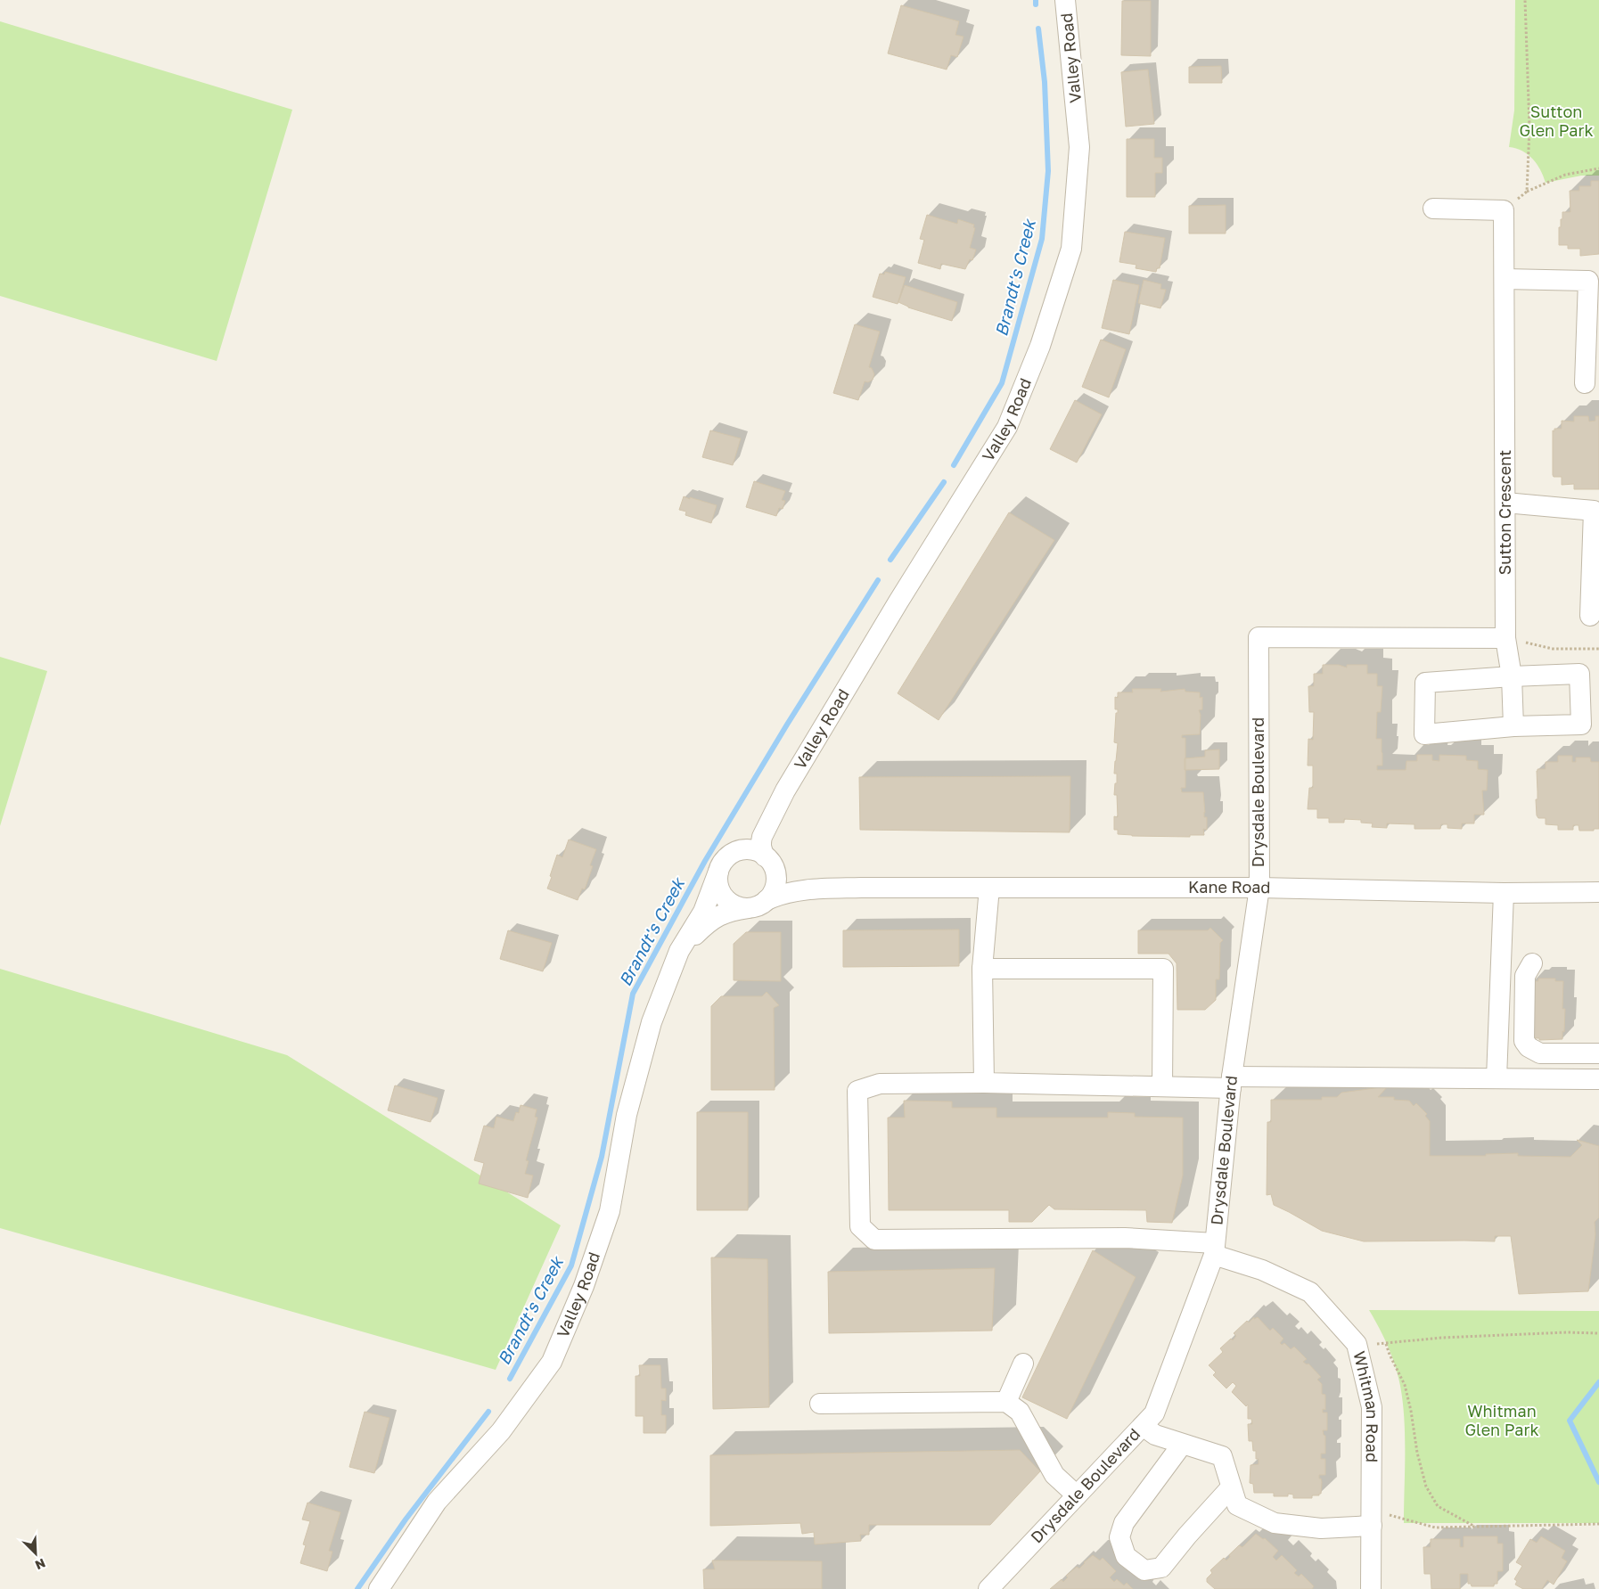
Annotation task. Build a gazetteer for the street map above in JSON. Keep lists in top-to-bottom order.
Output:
{
  "streets": {
    "street": [
      "Valley Road",
      "Sutton Crescent",
      "Drysdale Boulevard",
      "Kane Road",
      "Whitman Road"
    ]
  },
  "crossings": [
    ["Valley Road", "Kane Road"],
    ["Sutton Crescent", "Drysdale Boulevard"],
    ["Drysdale Boulevard", "Kane Road"],
    ["Drysdale Boulevard", "Whitman Road"]
  ],
  "water": ["Brandt's Creek"],
  "parks": ["Sutton Glen Park", "Whitman Glen Park"],
  "north": "bottom right"
}
